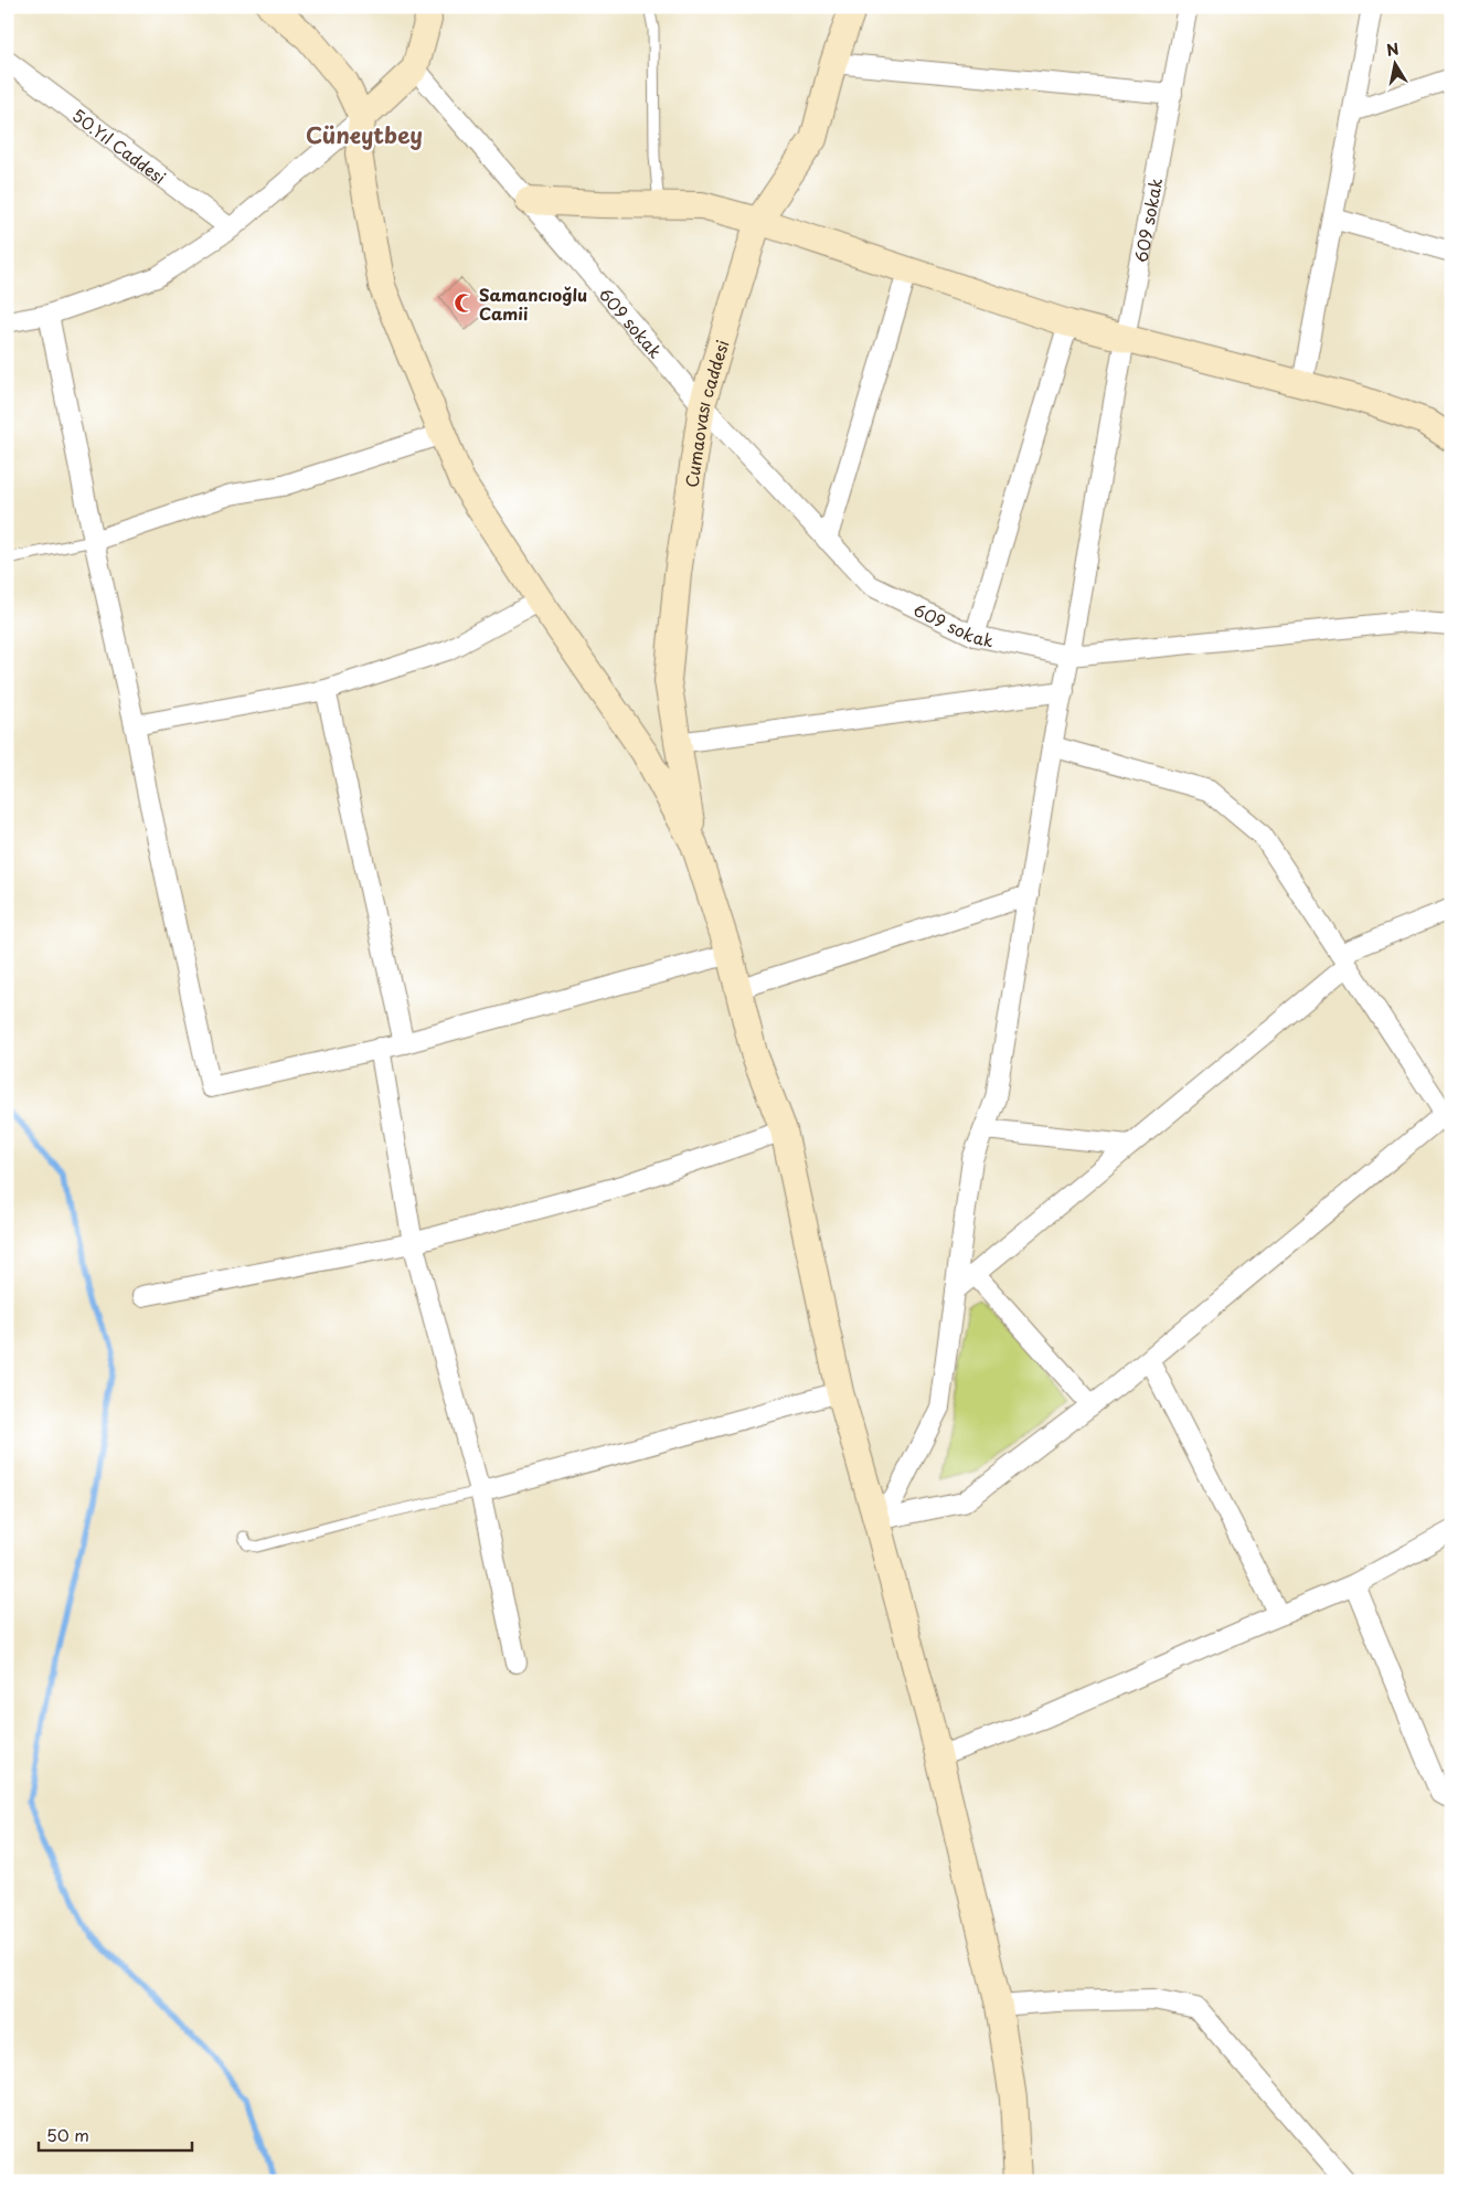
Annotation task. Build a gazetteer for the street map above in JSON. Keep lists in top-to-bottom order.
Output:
{
  "streets": {
    "main road": ["Cumaovası caddesi"],
    "street": ["50.Yıl Caddesi", "609 sokak"]
  },
  "crossings": [
    ["609 sokak", "Cumaovası caddesi"]
  ],
  "districts": ["Cüneytbey"],
  "places": {
    "mosque": ["Samancıoğlu Camii"]
  },
  "scale_bar": "50 m",
  "north": "top"
}
